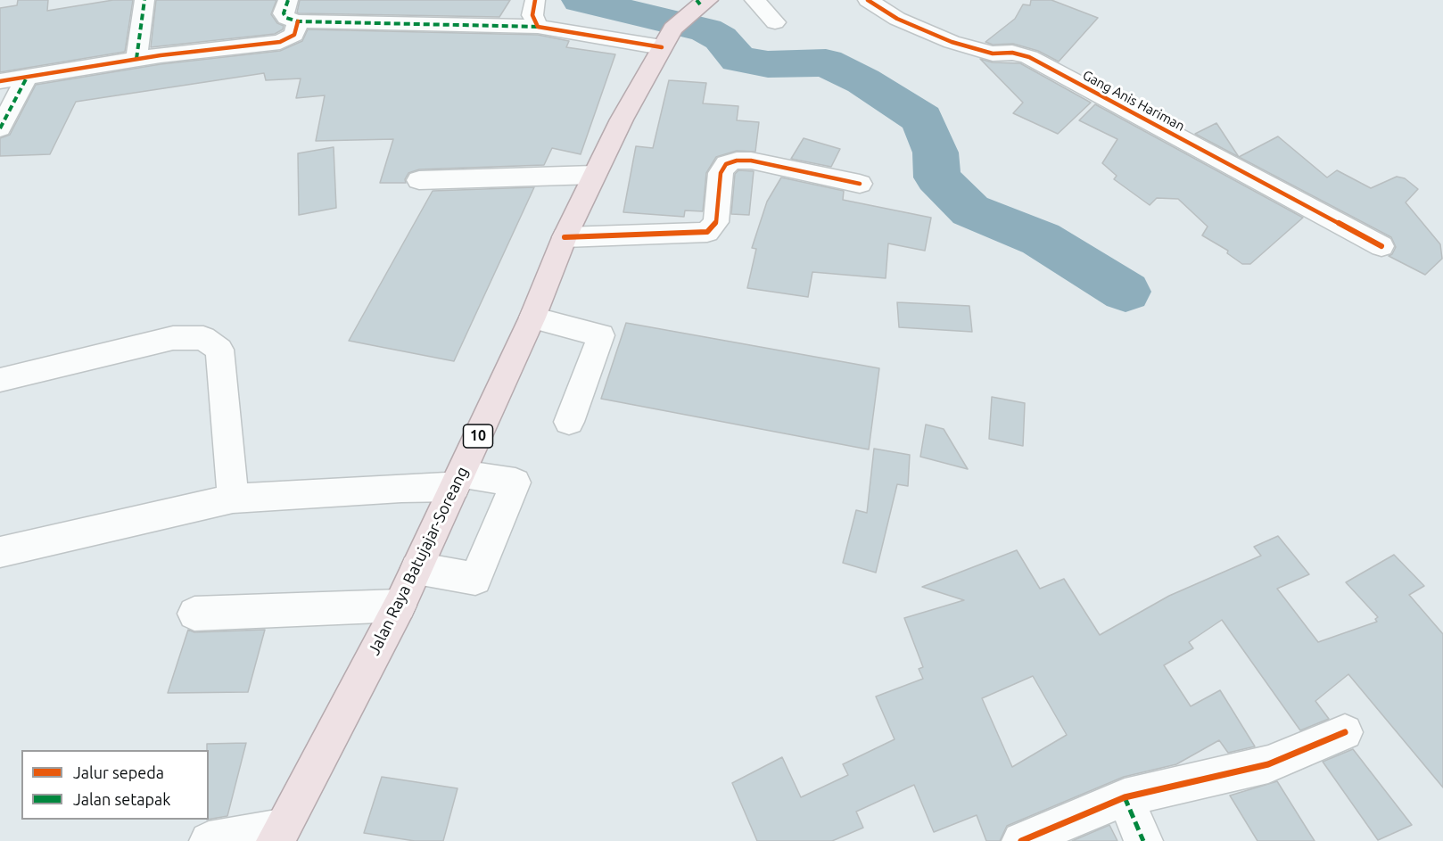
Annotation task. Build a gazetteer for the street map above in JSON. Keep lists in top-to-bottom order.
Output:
{
  "streets": {
    "highway": ["10", "Jalan Raya Batujajar-Soreang"],
    "street": ["Gang Anis Hariman"]
  },
  "legend": ["Jalur sepeda", "Jalan setapak"]
}
